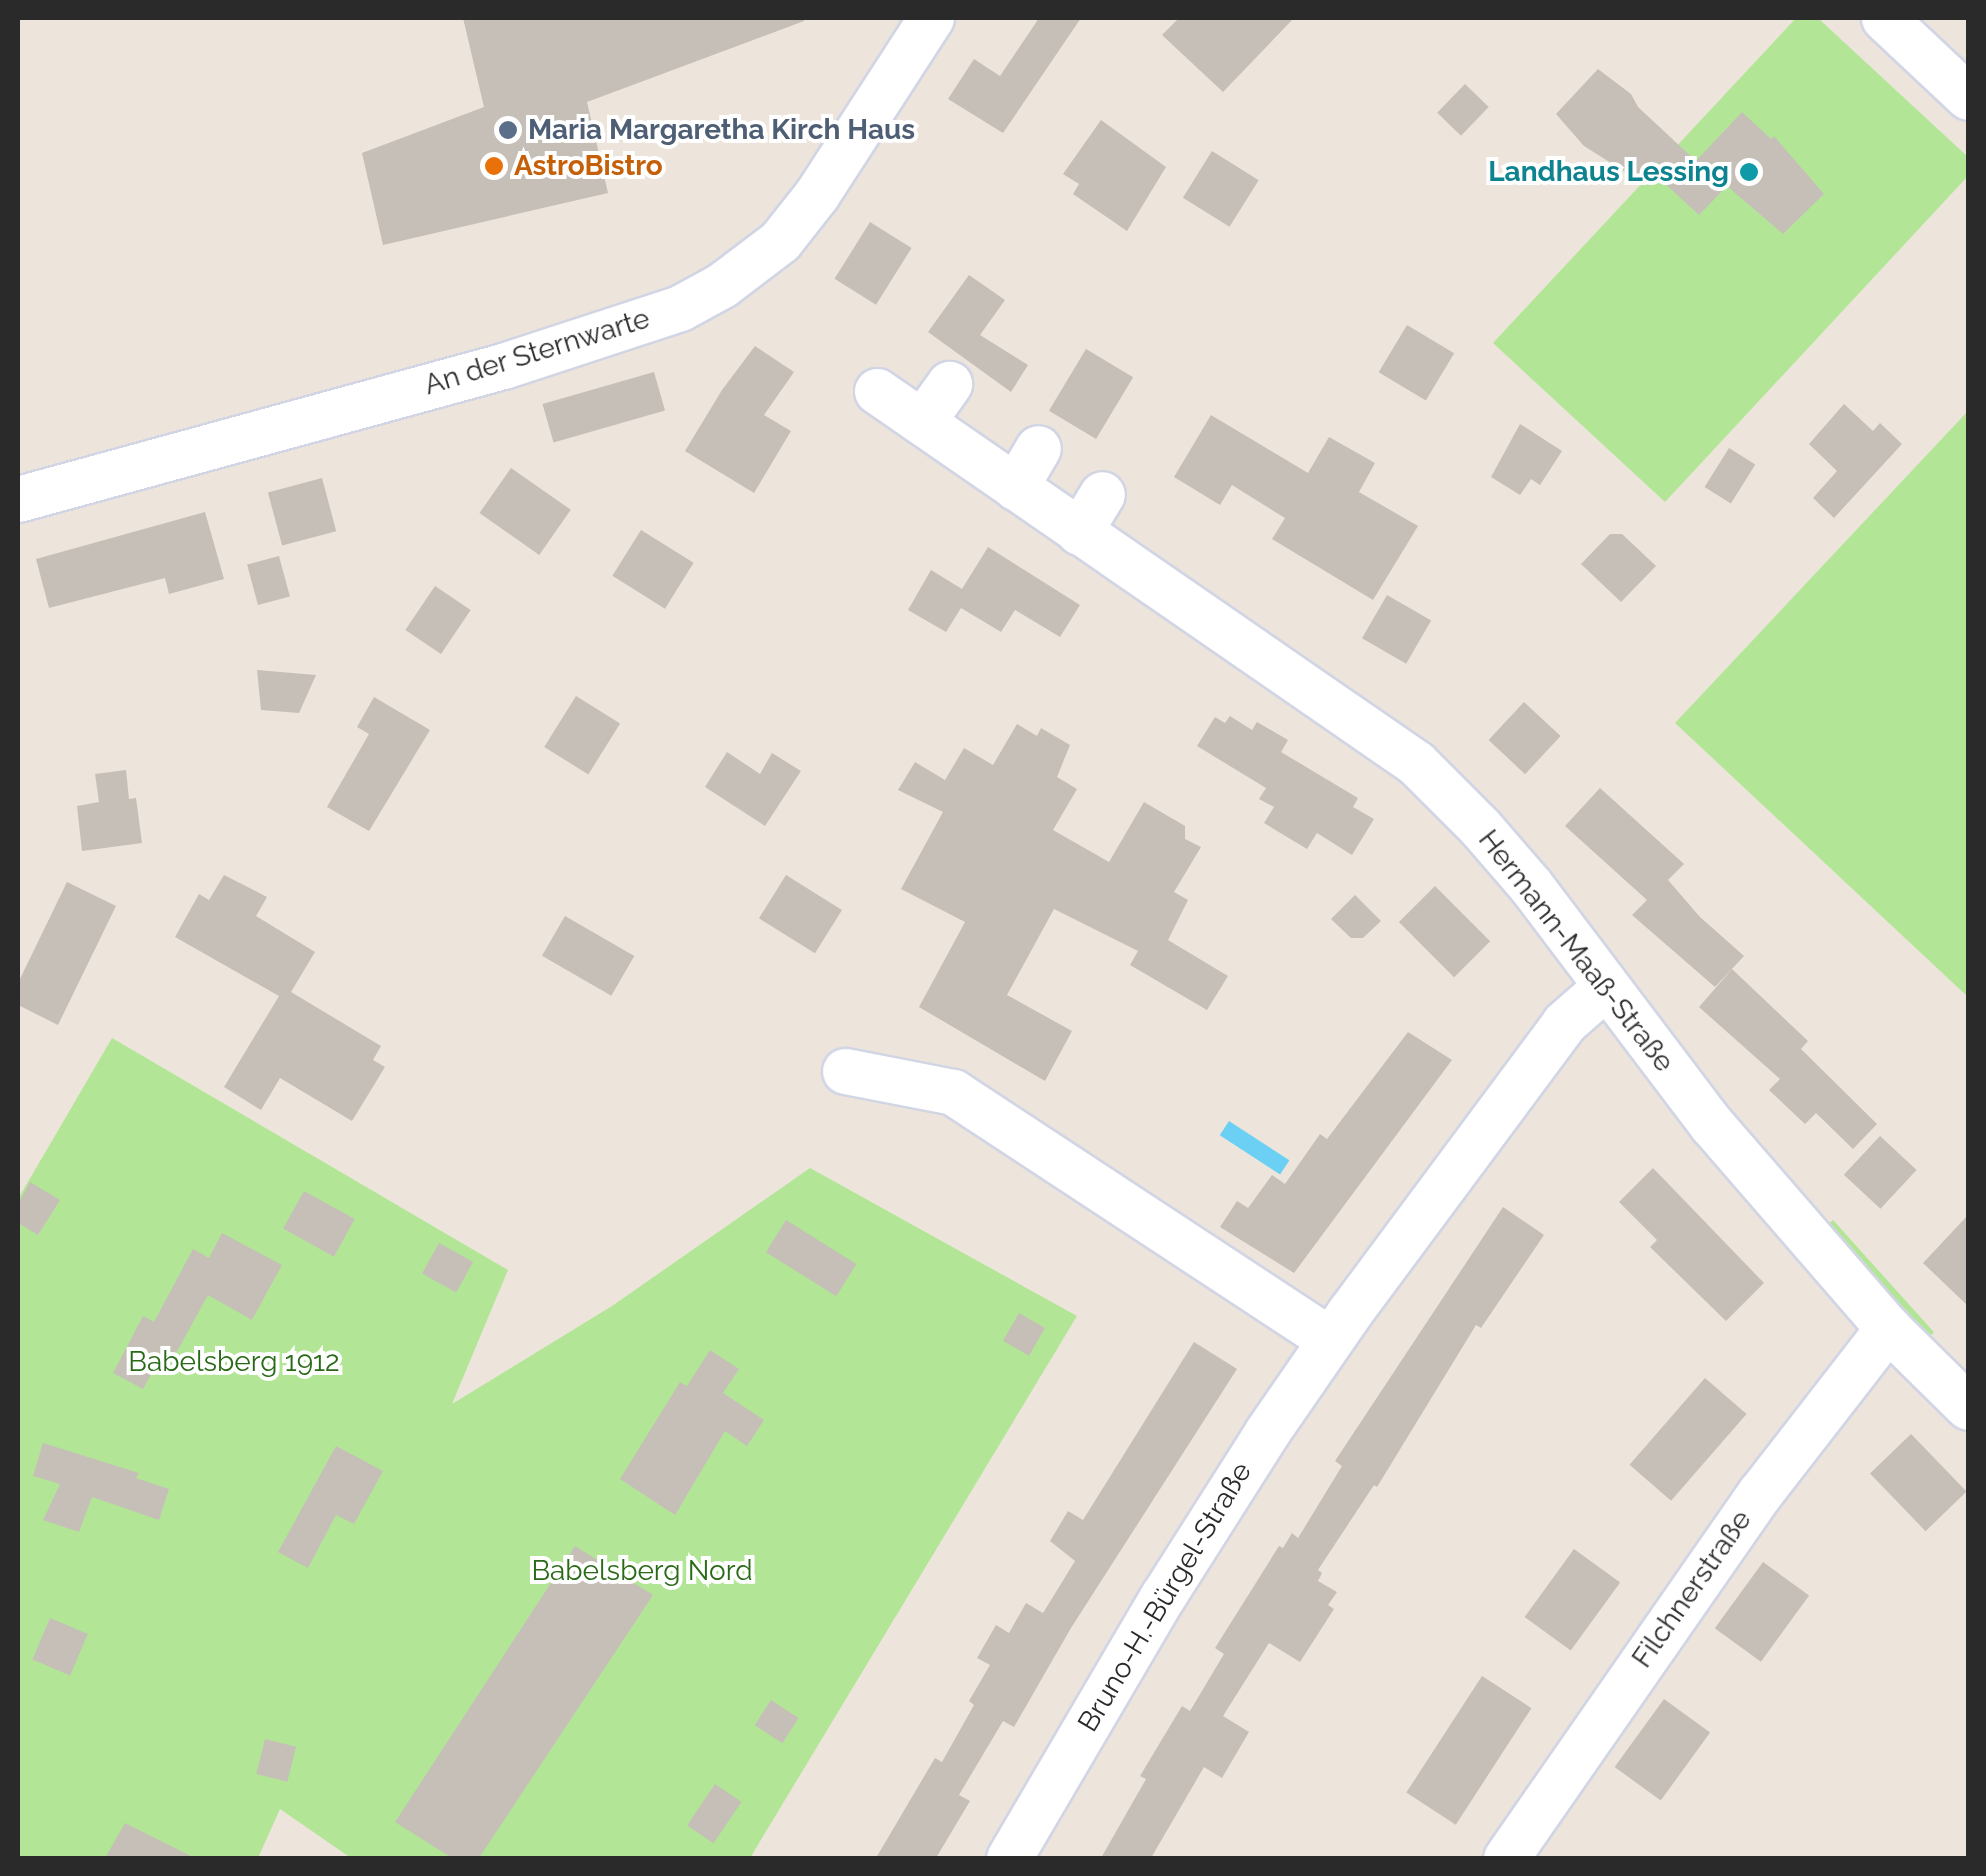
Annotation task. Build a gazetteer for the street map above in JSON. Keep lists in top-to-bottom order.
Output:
{
  "streets": {
    "street": [
      "An der Sternwarte",
      "Hermann-Maaß-Straße",
      "Filchnerstraße",
      "Bruno-H.-Bürgel-Straße"
    ]
  },
  "crossings": [
    ["Hermann-Maaß-Straße", "Filchnerstraße"],
    ["Hermann-Maaß-Straße", "Bruno-H.-Bürgel-Straße"]
  ],
  "parks": ["Babelsberg 1912", "Babelsberg Nord"],
  "places": ["Maria Margaretha Kirch Haus", "AstroBistro", "Landhaus Lessing"]
}
